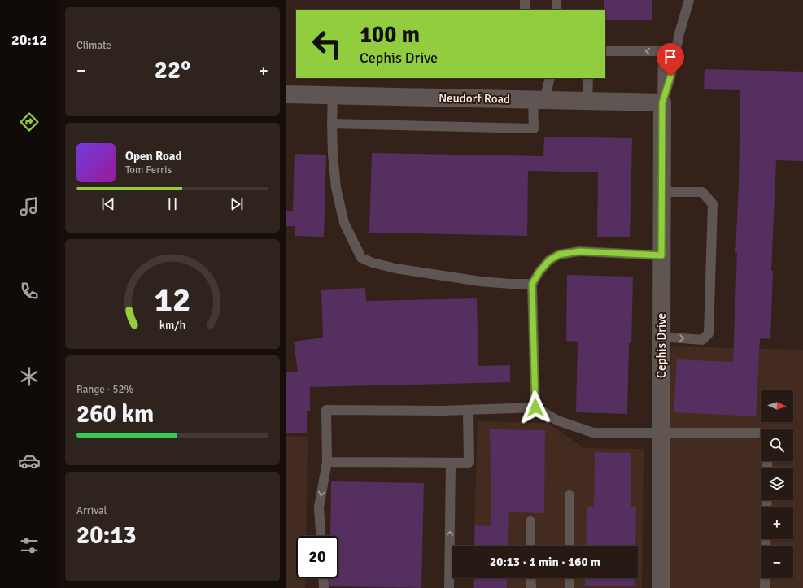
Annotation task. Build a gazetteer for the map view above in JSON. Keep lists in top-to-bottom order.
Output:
{
  "streets": {
    "street": ["Neudorf Road", "Cephis Drive"]
  },
  "crossings": [
    ["Neudorf Road", "Cephis Drive"]
  ],
  "north": "right",
  "page": {
    "tabs": "20:12",
    "tile": [
      "Climate",
      ["Range · 52%", "260 km"],
      ["Arrival", "20:13"]
    ],
    "turn": ["100 m", "Cephis Drive"],
    "heat": ["−", "22°", "+"],
    "song": ["Open Road", "Tom Ferris"],
    "map_buttons": ["+", "−"],
    "limit": "20",
    "trip": "20:13 · 1 min · 160 m",
    "gauge": ["12", "km/h"]
  }
}
